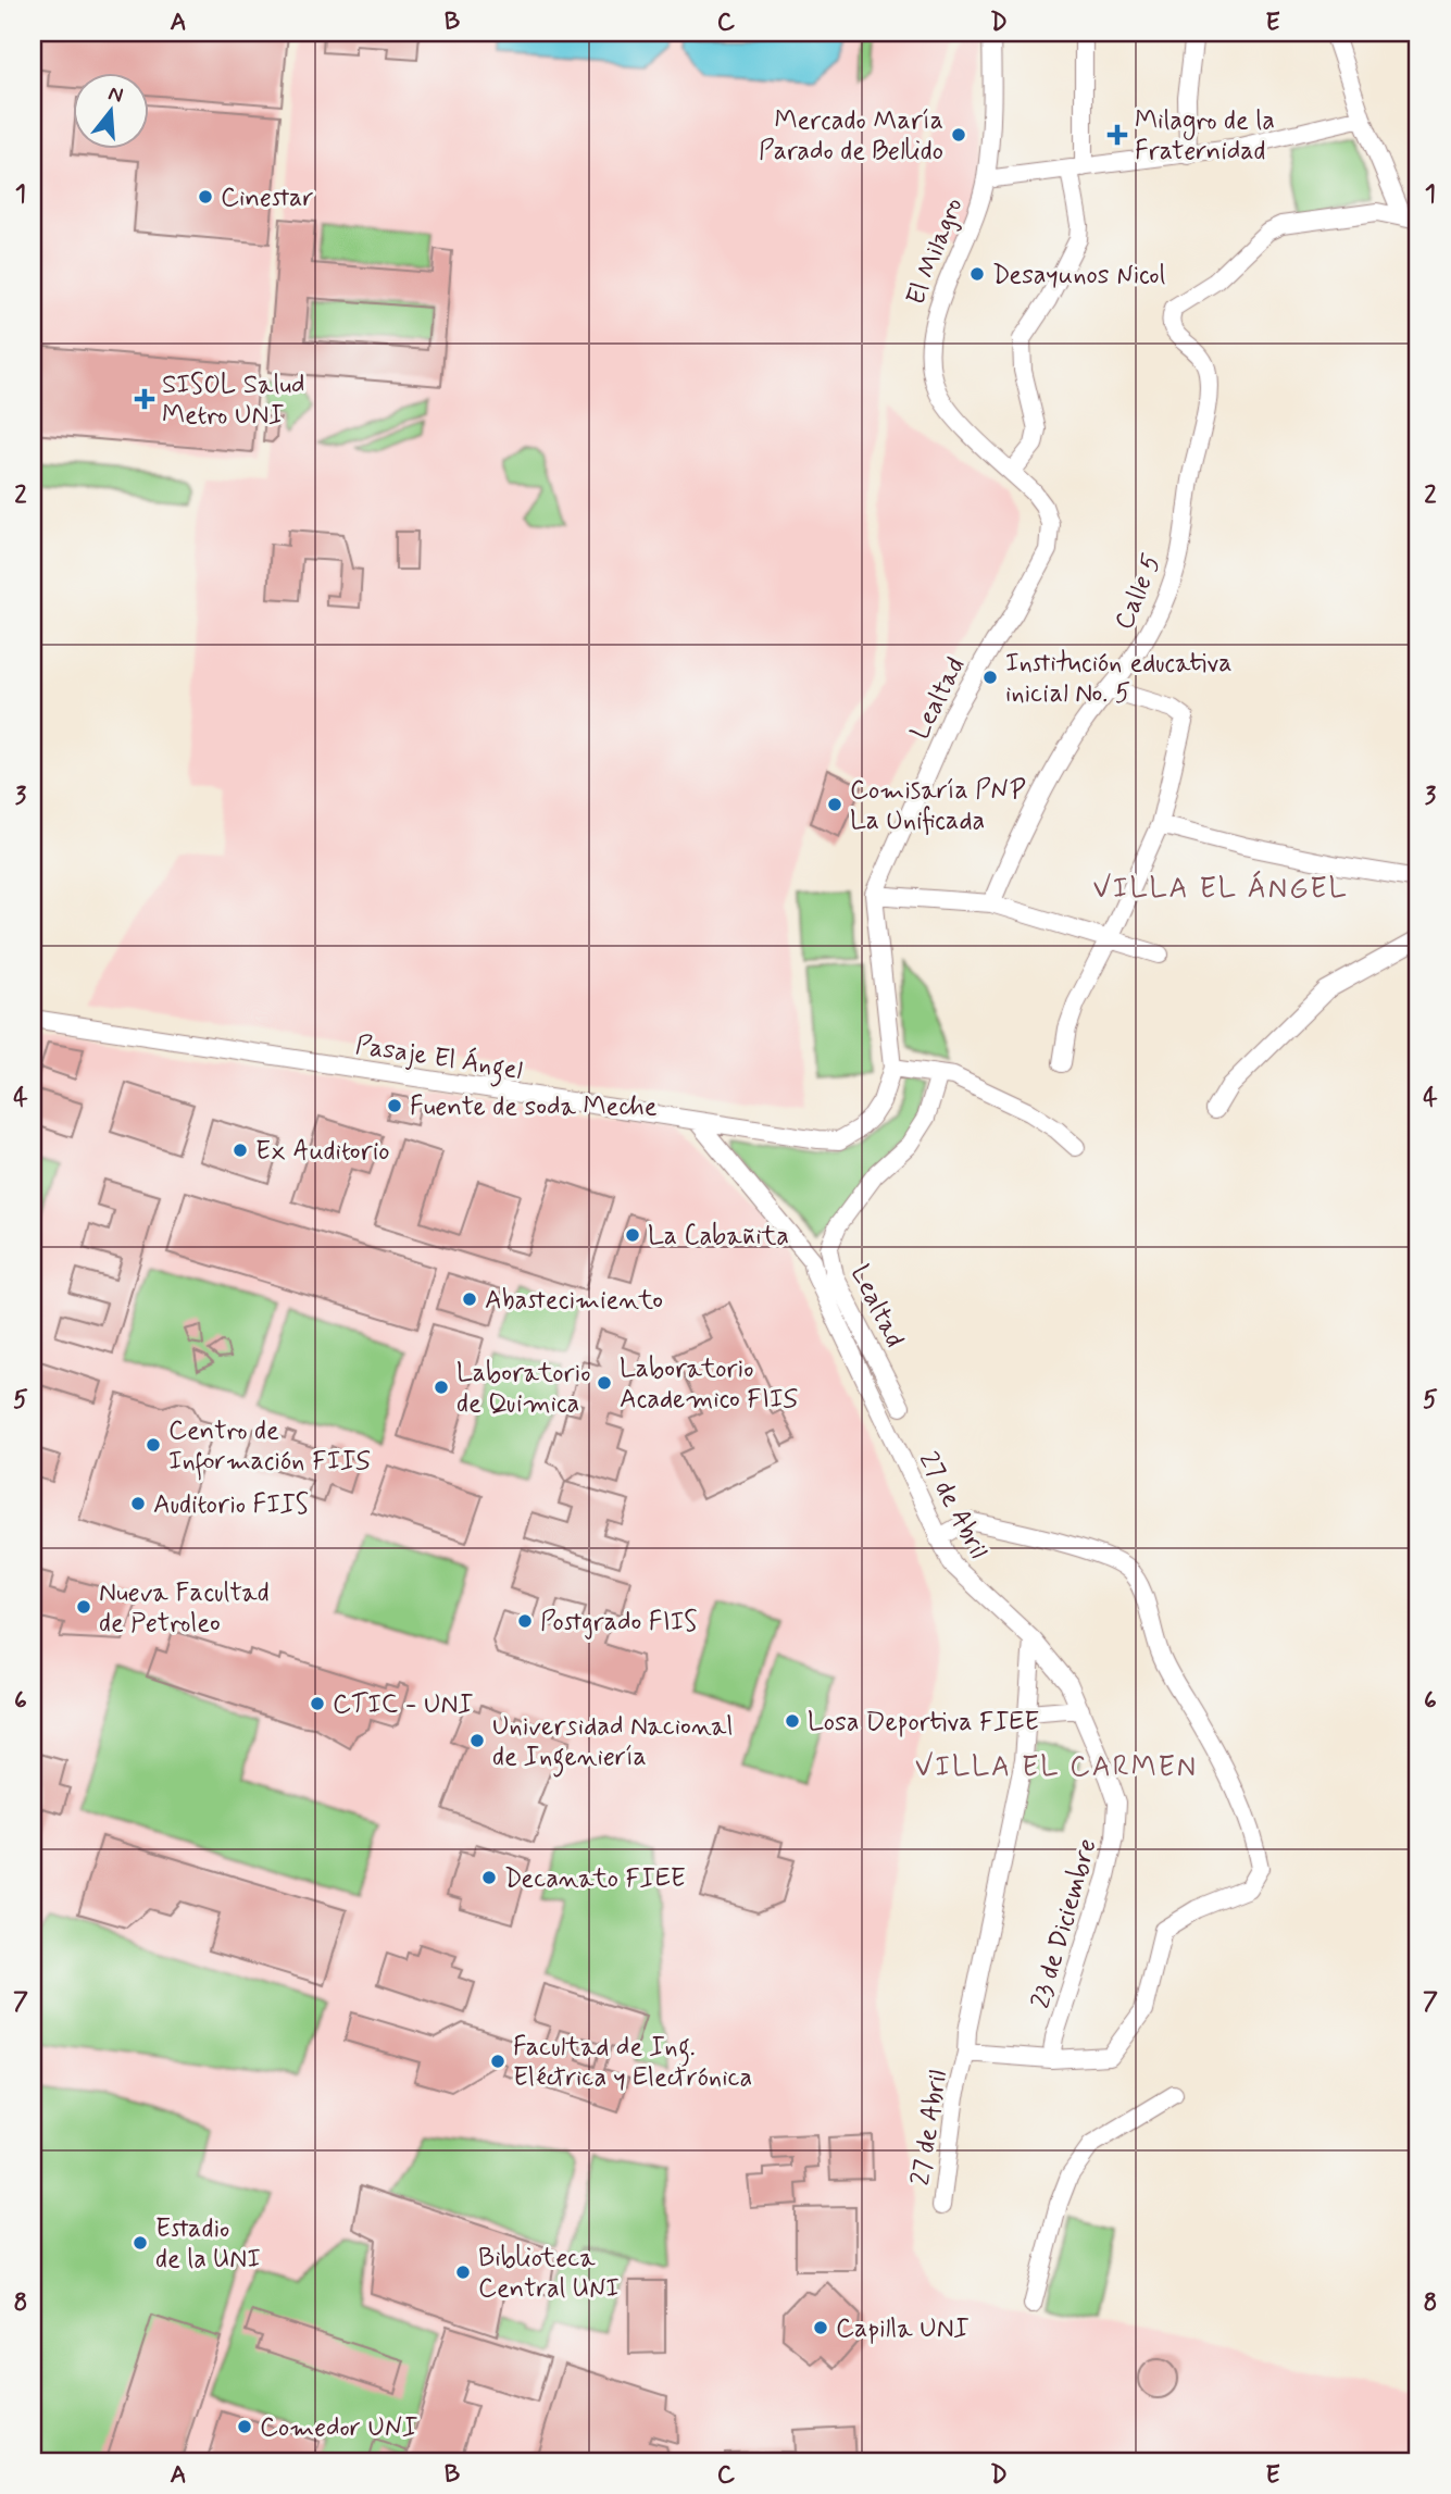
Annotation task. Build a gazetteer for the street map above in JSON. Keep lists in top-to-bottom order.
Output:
{
  "streets": {
    "street": [
      "El Milagro",
      "Calle 5",
      "Lealtad",
      "Pasaje El Ángel",
      "27 de Abril",
      "23 de Diciembre"
    ]
  },
  "crossings": [
    ["El Milagro", "Lealtad"],
    ["Lealtad", "Pasaje El Ángel"],
    ["Pasaje El Ángel", "27 de Abril"],
    ["27 de Abril", "23 de Diciembre"]
  ],
  "districts": ["VILLA EL ÁNGEL", "VILLA EL CARMEN"],
  "places": {
    "other": [
      "Mercado María Parado de Bellido",
      "Cinestar",
      "Desayunos Nicol",
      "Institución educativa inicial No. 5",
      "Comisaría PNP La Unificada",
      "Fuente de soda Meche",
      "Ex Auditorio",
      "La Cabañita",
      "Abastecimiento",
      "Laboratorio Academico FIIS",
      "Laboratorio de Quimica",
      "Centro de Información FIIS",
      "Auditorio FIIS",
      "Nueva Facultad de Petroleo",
      "Postgrado FIIS",
      "CTIC - UNI",
      "Losa Deportiva FIEE",
      "Universidad Nacional de Ingeniería",
      "Decanato FIEE",
      "Facultad de Ing. Eléctrica y Electrónica",
      "Estadio de la UNI",
      "Biblioteca Central UNI",
      "Capilla UNI",
      "Comedor UNI"
    ],
    "health": ["Milagro de la Fraternidad", "SISOL Salud Metro UNI"]
  },
  "north": "top",
  "grid": {
    "columns": [
      "A",
      "B",
      "C",
      "D",
      "E"
    ],
    "rows": [
      "1",
      "2",
      "3",
      "4",
      "5",
      "6",
      "7",
      "8"
    ]
  }
}
